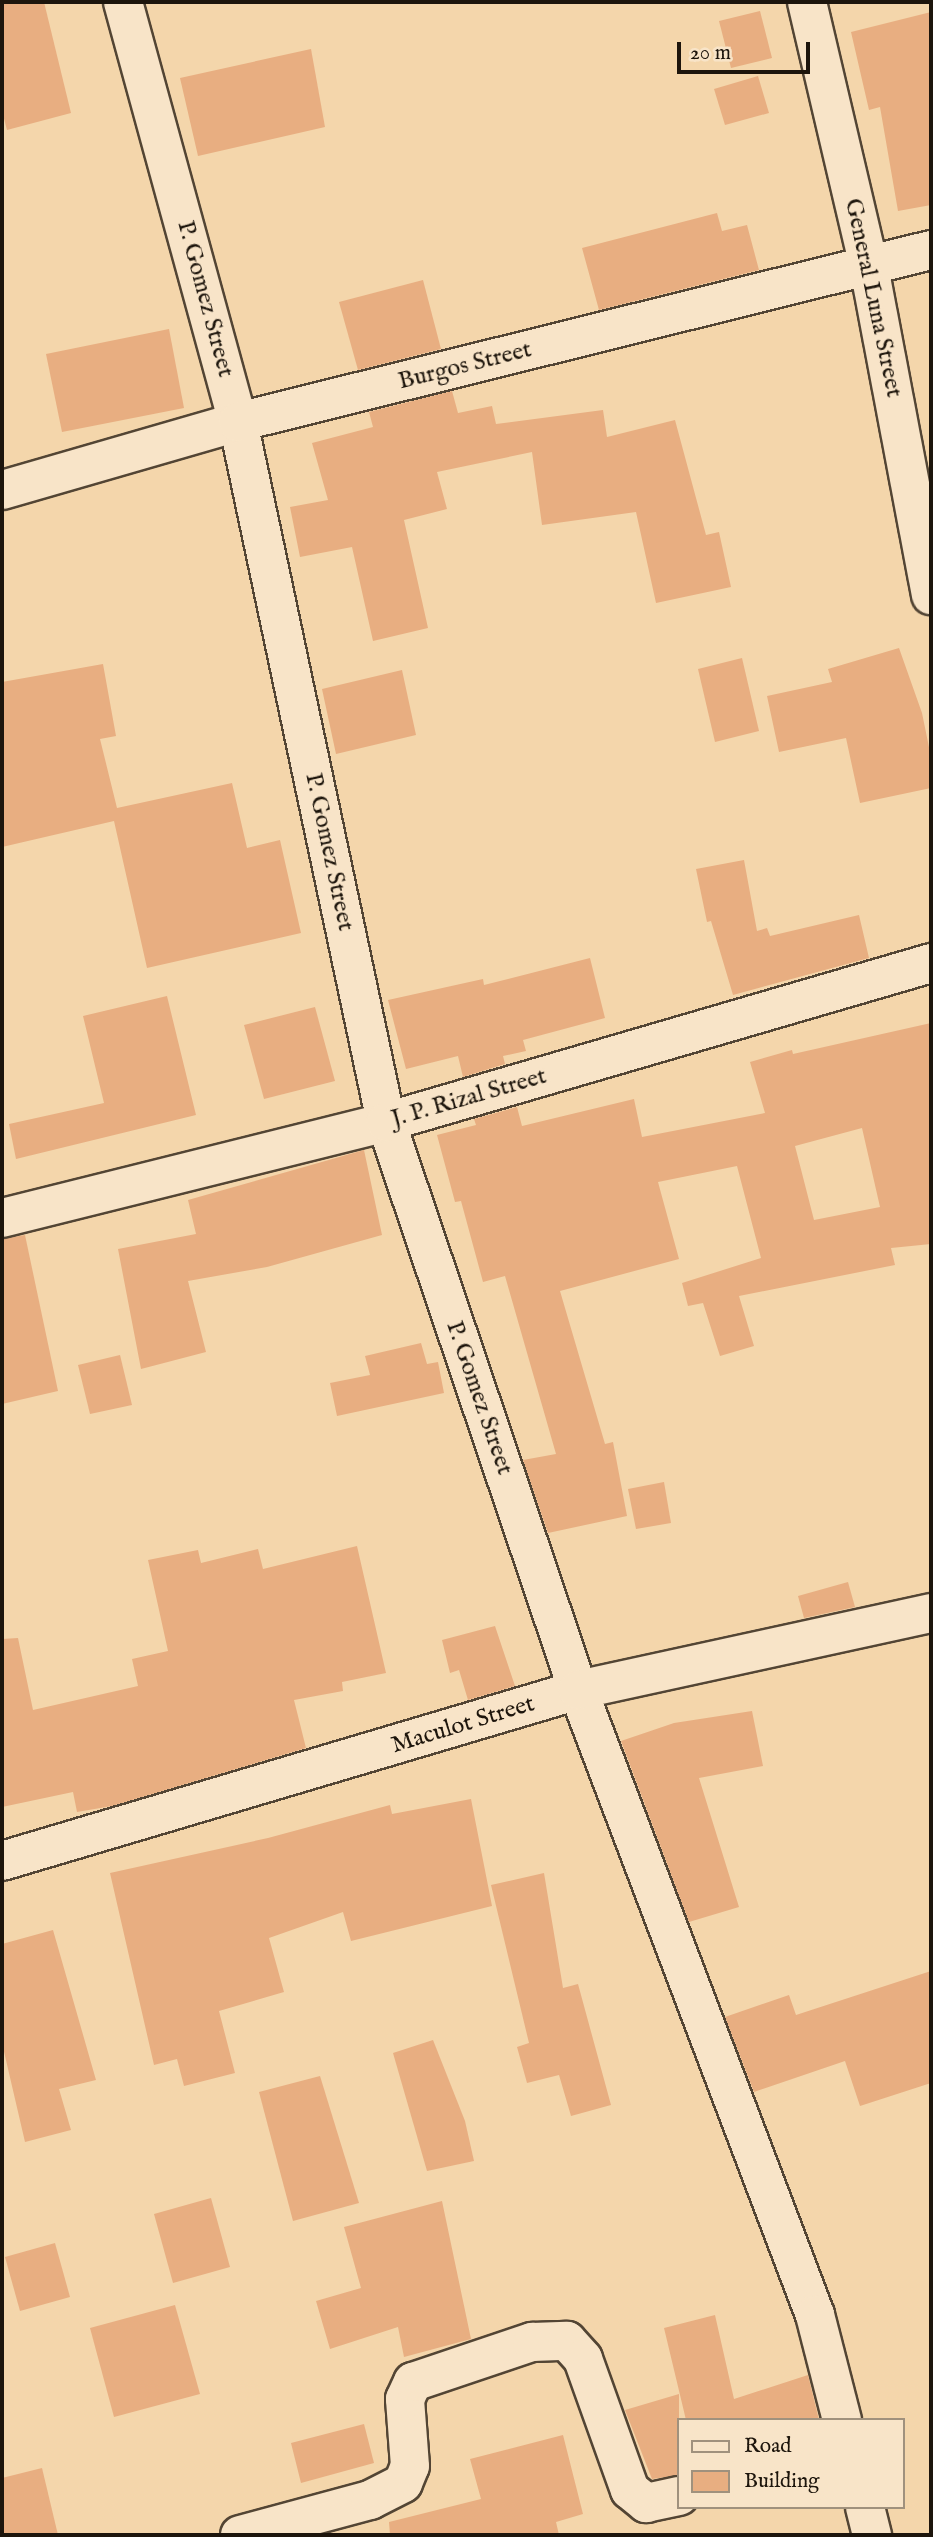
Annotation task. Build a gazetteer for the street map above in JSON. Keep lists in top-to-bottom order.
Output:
{
  "streets": {
    "street": [
      "General Luna Street",
      "P. Gomez Street",
      "Burgos Street",
      "J. P. Rizal Street",
      "Maculot Street"
    ]
  },
  "crossings": [
    ["General Luna Street", "Burgos Street"],
    ["P. Gomez Street", "Burgos Street"],
    ["P. Gomez Street", "J. P. Rizal Street"],
    ["P. Gomez Street", "Maculot Street"]
  ],
  "legend": ["Road", "Building"],
  "scale_bar": "20 m"
}
